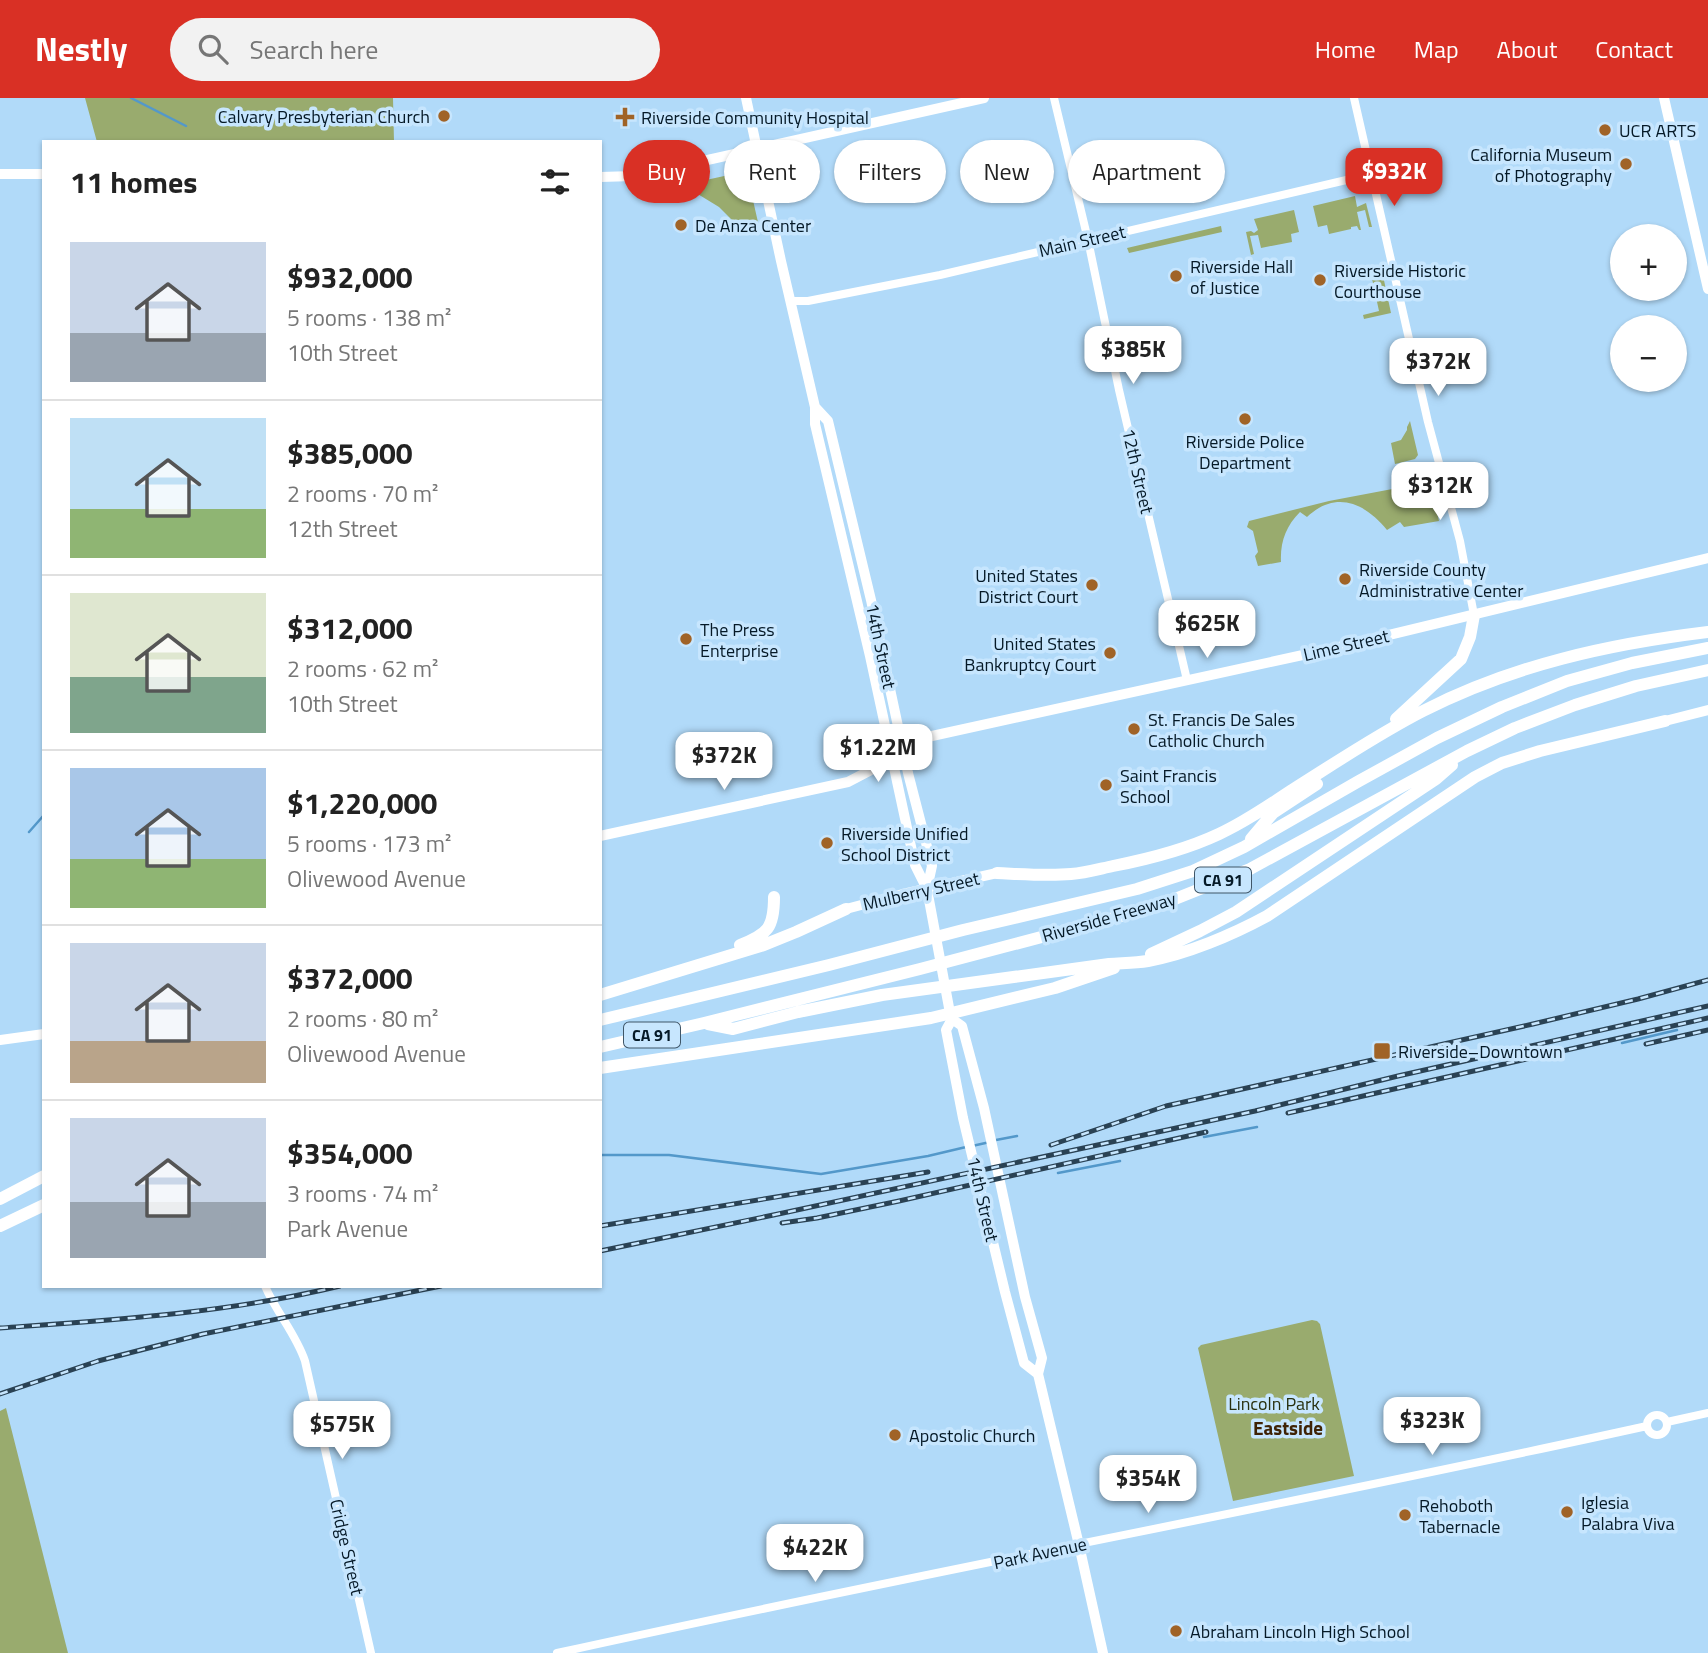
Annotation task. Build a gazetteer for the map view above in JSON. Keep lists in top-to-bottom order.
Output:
{
  "streets": {
    "highway": ["CA 91", "Riverside Freeway"],
    "main road": ["Lime Street", "14th Street", "Mulberry Street"],
    "street": [
      "Main Street",
      "12th Street",
      "Cridge Street",
      "Park Avenue"
    ]
  },
  "crossings": [
    ["Main Street", "12th Street"],
    ["Main Street", "14th Street"],
    ["12th Street", "Lime Street"],
    ["Lime Street", "14th Street"],
    ["14th Street", "Mulberry Street"],
    ["14th Street", "Park Avenue"]
  ],
  "districts": ["Eastside"],
  "parks": ["Lincoln Park"],
  "places": {
    "other": [
      "Calvary Presbyterian Church",
      "UCR ARTS",
      "California Museum of Photography",
      "De Anza Center",
      "Riverside Hall of Justice",
      "Riverside Historic Courthouse",
      "Riverside Police Department",
      "Riverside County Administrative Center",
      "United States District Court",
      "The Press Enterprise",
      "United States Bankruptcy Court",
      "St. Francis De Sales Catholic Church",
      "Saint Francis School",
      "Riverside Unified School District",
      "Apostolic Church",
      "Iglesia Palabra Viva",
      "Rehoboth Tabernacle",
      "Abraham Lincoln High School"
    ],
    "health": ["Riverside Community Hospital"],
    "transit": ["Riverside–Downtown"]
  },
  "page": {
    "header": "Nestly",
    "search": "Search here",
    "nav": [
      "Home",
      "Map",
      "About",
      "Contact"
    ],
    "chip": [
      "Buy",
      "Rent",
      "Filters",
      "New",
      "Apartment"
    ],
    "heading": "11 homes",
    "price": [
      "$932K",
      "$385K",
      "$372K",
      "$312K",
      "$625K",
      "$1.22M",
      "$372K",
      "$323K",
      "$575K",
      "$354K",
      "$422K"
    ],
    "map_buttons": ["+", "−"],
    "list": [
      {
        "name": "$932,000",
        "note": "5 rooms · 138 m² · 10th Street"
      },
      {
        "name": "$385,000",
        "note": "2 rooms · 70 m² · 12th Street"
      },
      {
        "name": "$312,000",
        "note": "2 rooms · 62 m² · 10th Street"
      },
      {
        "name": "$1,220,000",
        "note": "5 rooms · 173 m² · Olivewood Avenue"
      },
      {
        "name": "$372,000",
        "note": "2 rooms · 80 m² · Olivewood Avenue"
      },
      {
        "name": "$354,000",
        "note": "3 rooms · 74 m² · Park Avenue"
      }
    ]
  }
}
